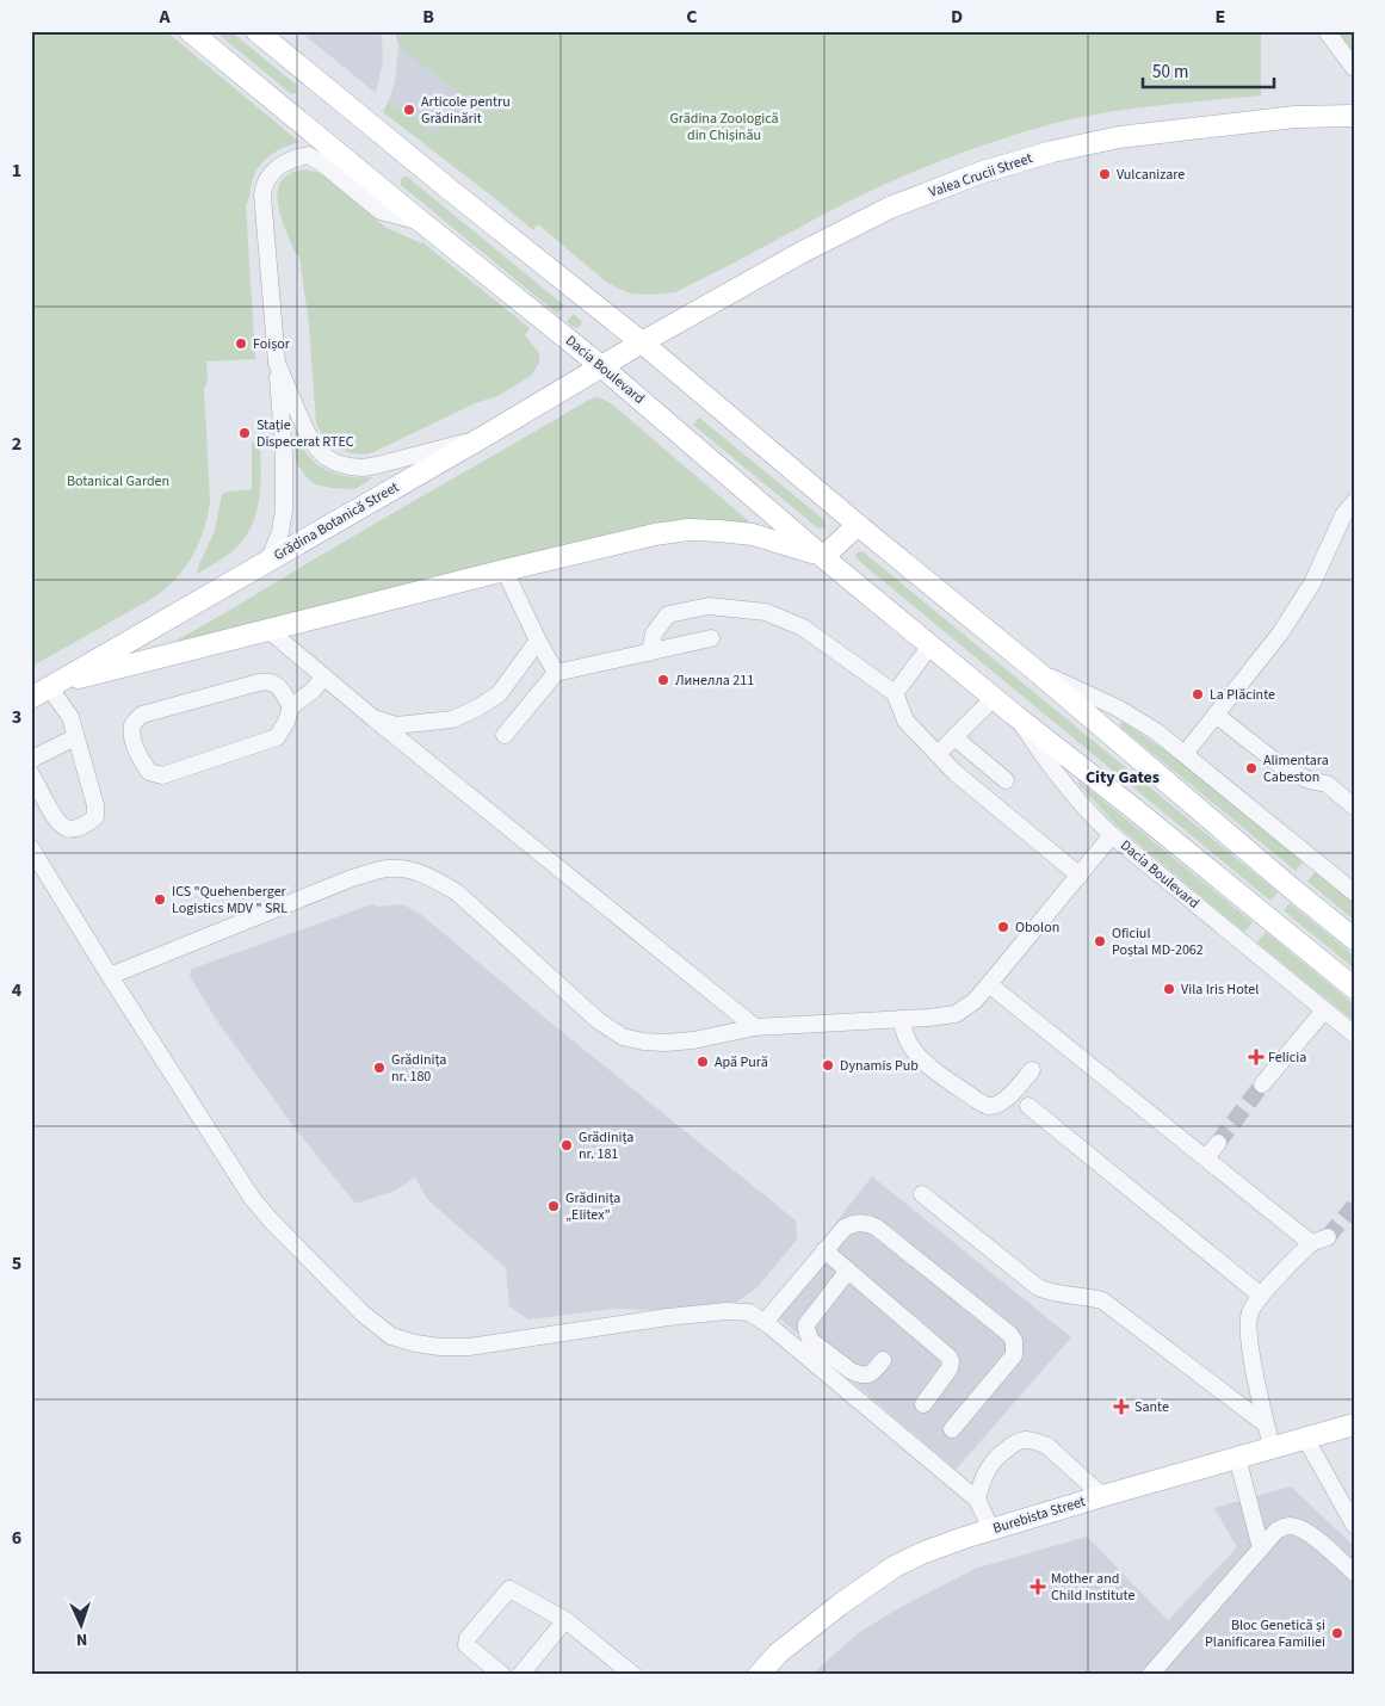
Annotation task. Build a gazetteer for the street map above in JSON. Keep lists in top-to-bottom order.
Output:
{
  "streets": {
    "main road": [
      "Valea Crucii Street",
      "Dacia Boulevard",
      "Grădina Botanică Street",
      "Burebista Street"
    ]
  },
  "crossings": [
    ["Valea Crucii Street", "Grădina Botanică Street"],
    ["Dacia Boulevard", "Grădina Botanică Street"]
  ],
  "districts": ["City Gates"],
  "parks": ["Grădina Zoologică din Chișinău", "Botanical Garden"],
  "places": {
    "other": [
      "Articole pentru Grădinărit",
      "Vulcanizare",
      "Foișor",
      "Stație Dispecerat RTEC",
      "Линелла 211",
      "La Plăcinte",
      "Alimentara Cabeston",
      "ICS \"Quehenberger Logistics MDV \" SRL",
      "Obolon",
      "Oficiul Poștal MD-2062",
      "Vila Iris Hotel",
      "Apă Pură",
      "Dynamis Pub",
      "Grădinița nr. 180",
      "Grădinița nr. 181",
      "Grădinița „Elitex”",
      "Bloc Genetică și Planificarea Familiei"
    ],
    "health": ["Felicia", "Sante", "Mother and Child Institute"]
  },
  "scale_bar": "50 m",
  "north": "bottom",
  "grid": {
    "columns": [
      "A",
      "B",
      "C",
      "D",
      "E"
    ],
    "rows": [
      "1",
      "2",
      "3",
      "4",
      "5",
      "6"
    ]
  }
}
